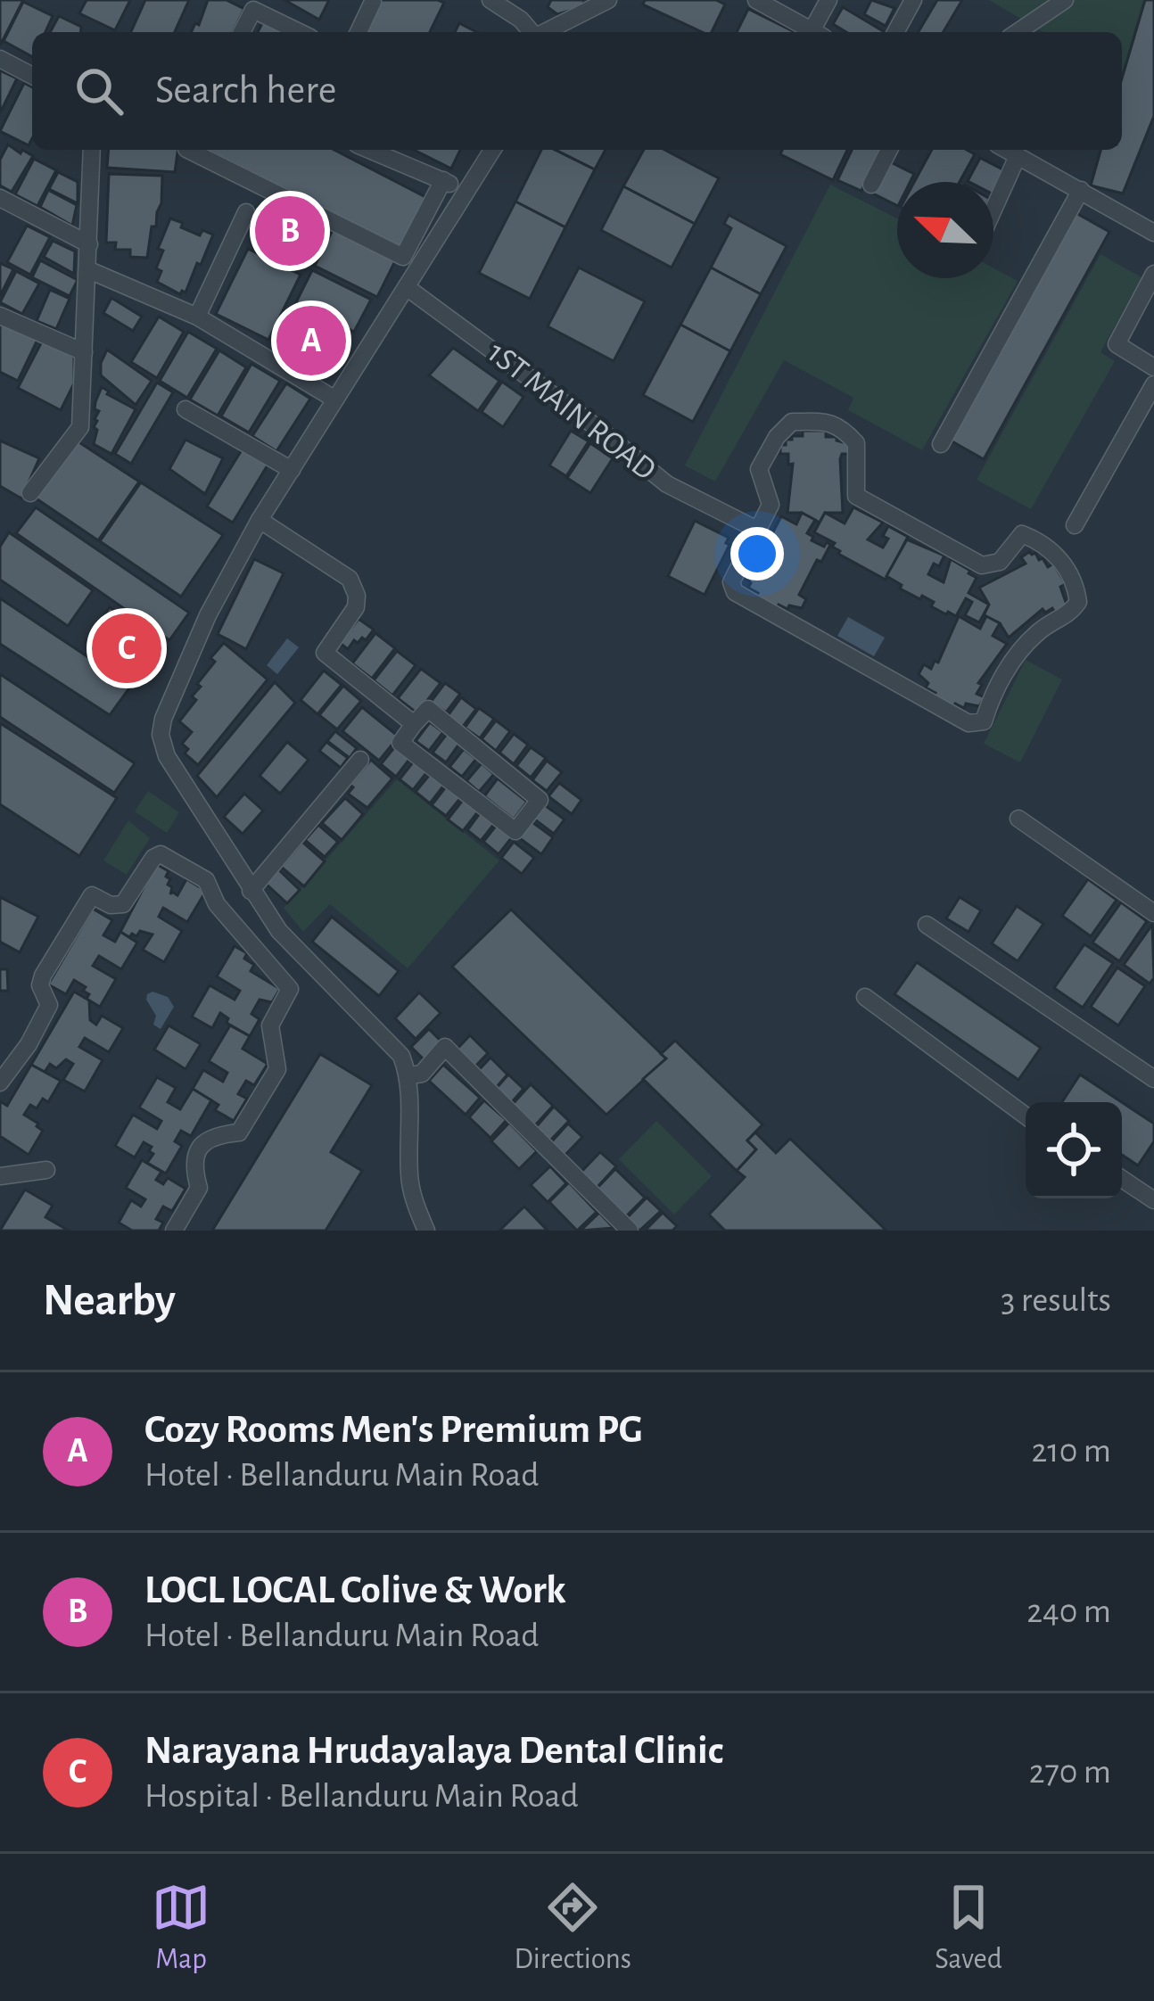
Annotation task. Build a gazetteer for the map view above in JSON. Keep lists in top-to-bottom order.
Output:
{
  "streets": {
    "street": ["1ST MAIN ROAD"]
  },
  "north": "top left",
  "page": {
    "search": "Search here",
    "pins": ["B", "A", "C"],
    "heading": ["Nearby", "3 results"],
    "list": [
      {
        "mark": "A",
        "name": "Cozy Rooms Men's Premium PG",
        "note": "Hotel · Bellanduru Main Road",
        "value": "210 m"
      },
      {
        "mark": "B",
        "name": "LOCL LOCAL Colive & Work",
        "note": "Hotel · Bellanduru Main Road",
        "value": "240 m"
      },
      {
        "mark": "C",
        "name": "Narayana Hrudayalaya Dental Clinic",
        "note": "Hospital · Bellanduru Main Road",
        "value": "270 m"
      }
    ],
    "nav": ["Map", "Directions", "Saved"]
  }
}
